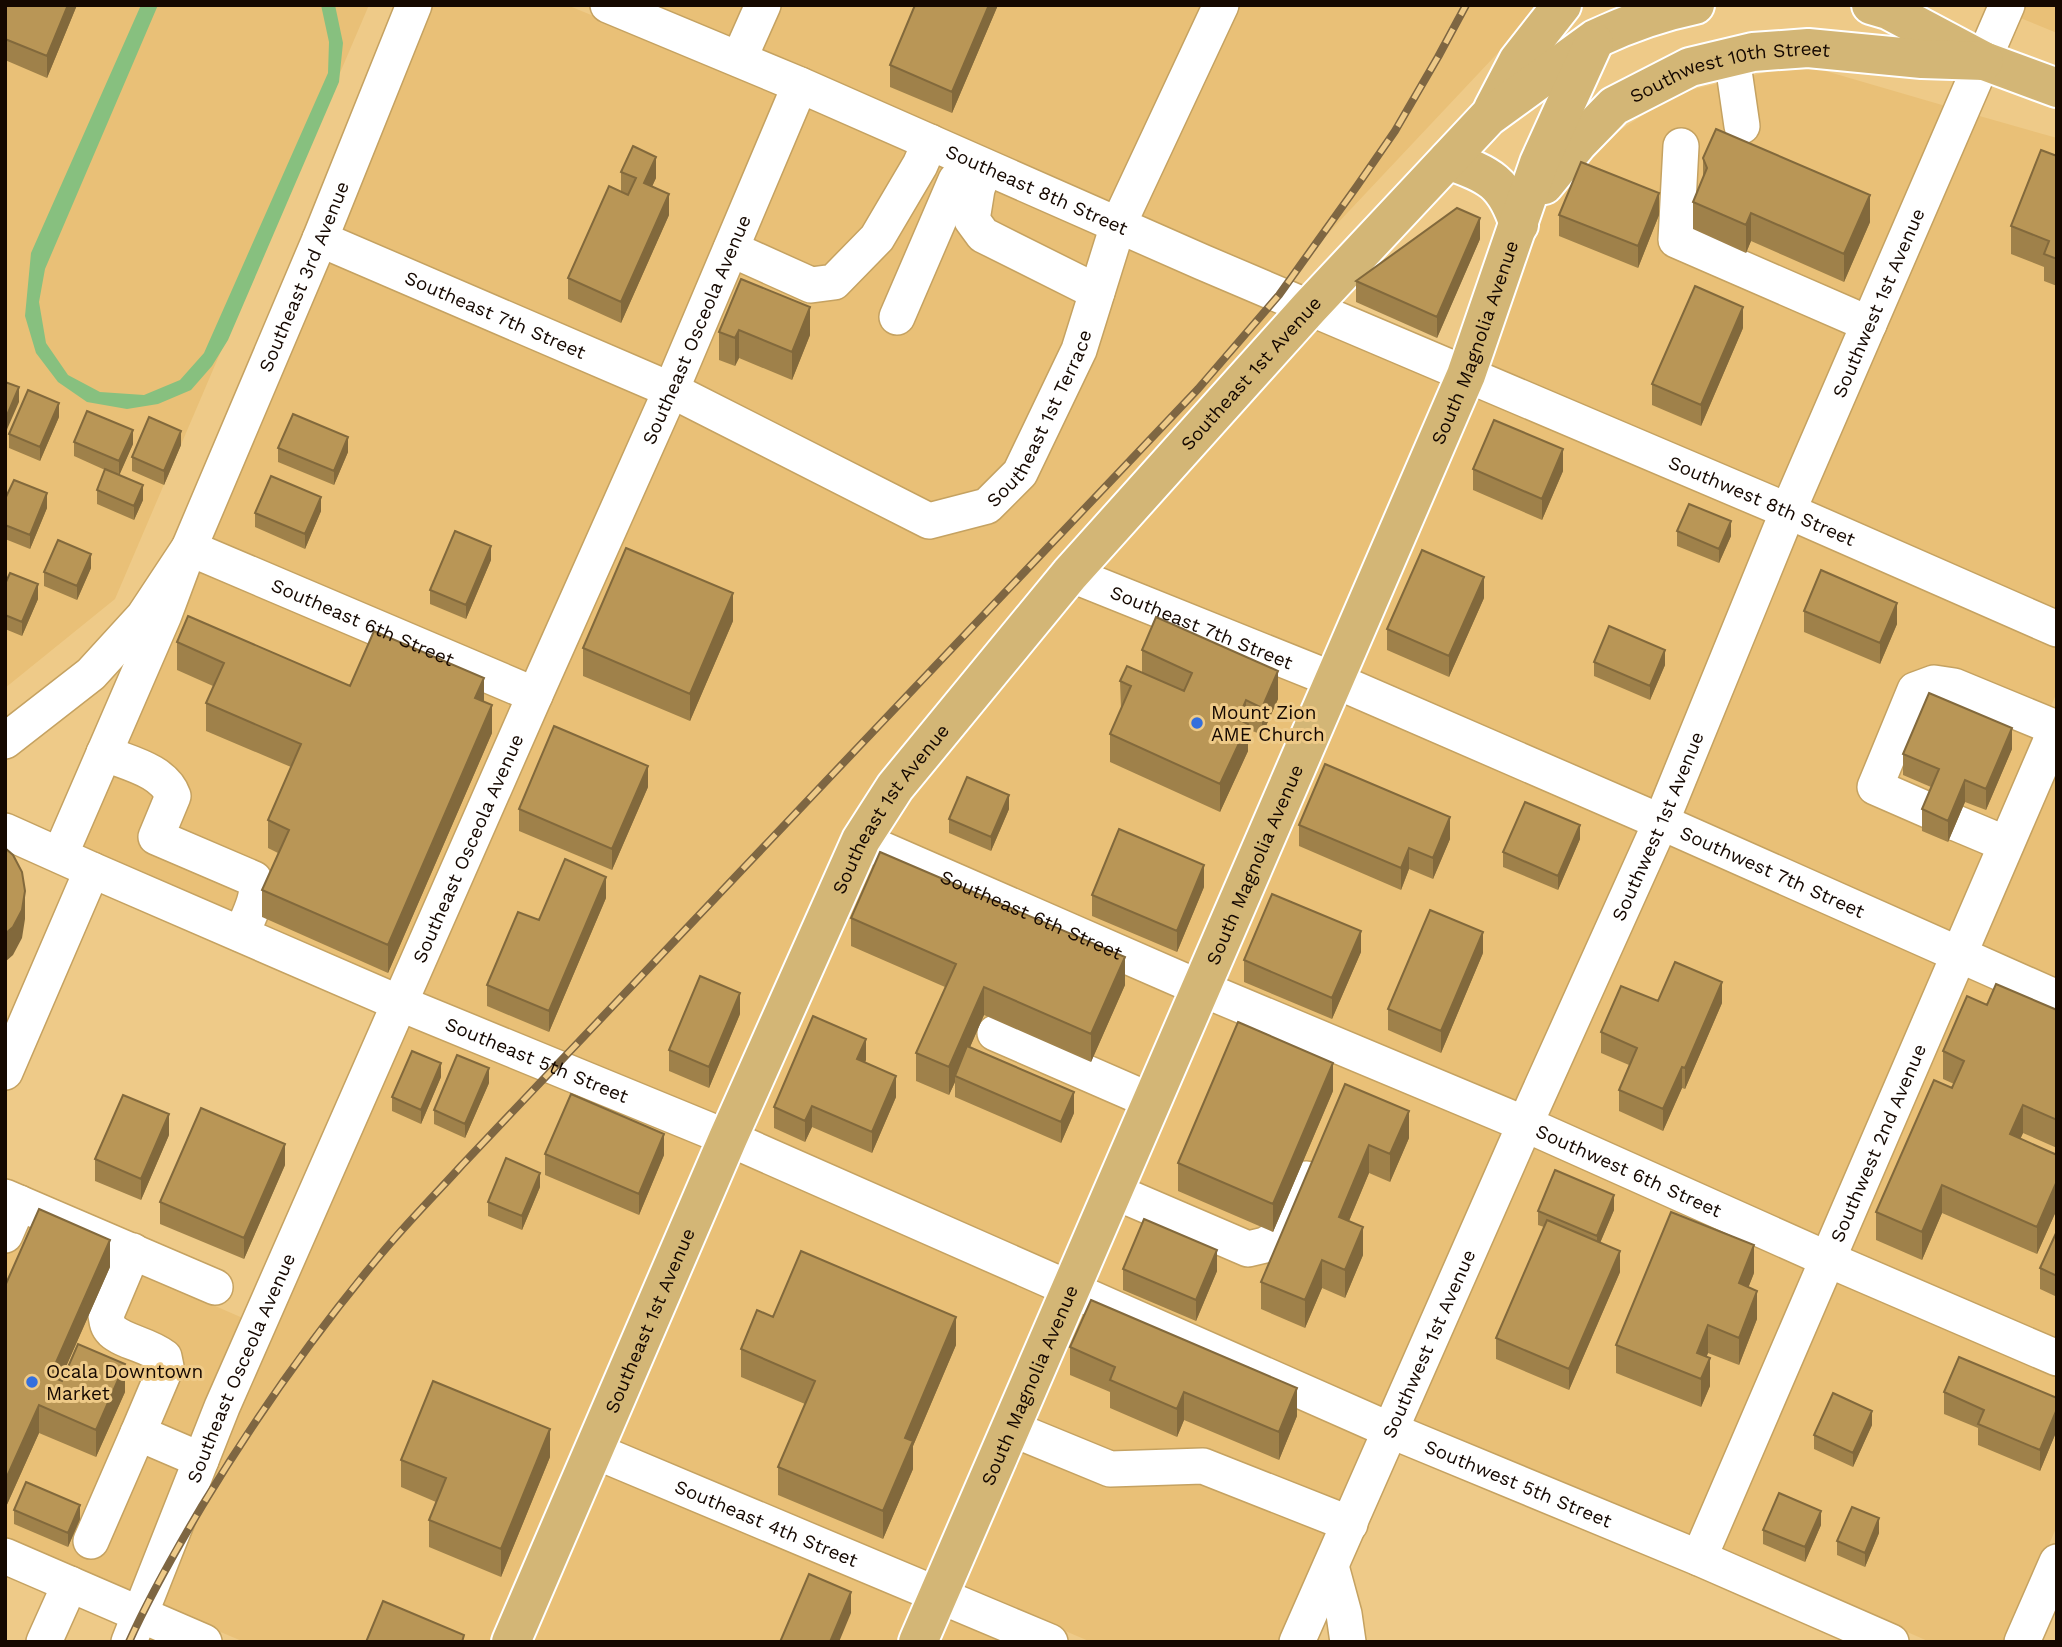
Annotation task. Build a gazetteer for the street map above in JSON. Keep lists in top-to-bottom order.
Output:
{
  "streets": {
    "main road": ["Southwest 10th Street", "South Magnolia Avenue", "Southeast 1st Avenue"],
    "street": [
      "Southeast 8th Street",
      "Southeast 3rd Avenue",
      "Southwest 1st Avenue",
      "Southeast 7th Street",
      "Southeast Osceola Avenue",
      "Southeast 1st Terrace",
      "Southwest 8th Street",
      "Southeast 6th Street",
      "Southwest 7th Street",
      "Southeast 5th Street",
      "Southwest 2nd Avenue",
      "Southwest 6th Street",
      "Southwest 5th Street",
      "Southeast 4th Street"
    ]
  },
  "crossings": [
    ["Southwest 10th Street", "Southwest 1st Avenue"],
    ["Southwest 10th Street", "South Magnolia Avenue"],
    ["Southeast 8th Street", "Southeast Osceola Avenue"],
    ["Southeast 8th Street", "South Magnolia Avenue"],
    ["Southeast 8th Street", "Southeast 1st Avenue"],
    ["Southeast 8th Street", "Southeast 1st Terrace"],
    ["Southeast 8th Street", "Southwest 8th Street"],
    ["Southeast 3rd Avenue", "Southeast 7th Street"],
    ["Southeast 3rd Avenue", "Southeast 6th Street"],
    ["Southeast 3rd Avenue", "Southeast 5th Street"],
    ["Southwest 1st Avenue", "Southwest 8th Street"],
    ["Southwest 1st Avenue", "Southwest 7th Street"],
    ["Southwest 1st Avenue", "Southwest 6th Street"],
    ["Southwest 1st Avenue", "Southwest 5th Street"],
    ["Southeast 7th Street", "Southeast Osceola Avenue"],
    ["Southeast 7th Street", "South Magnolia Avenue"],
    ["Southeast 7th Street", "Southeast 1st Avenue"],
    ["Southeast 7th Street", "Southeast 1st Terrace"],
    ["Southeast 7th Street", "Southwest 7th Street"],
    ["Southeast Osceola Avenue", "Southeast 1st Terrace"],
    ["Southeast Osceola Avenue", "Southeast 6th Street"],
    ["Southeast Osceola Avenue", "Southeast 5th Street"],
    ["South Magnolia Avenue", "Southwest 8th Street"],
    ["South Magnolia Avenue", "Southeast 6th Street"],
    ["South Magnolia Avenue", "Southwest 7th Street"],
    ["South Magnolia Avenue", "Southeast 5th Street"],
    ["South Magnolia Avenue", "Southwest 6th Street"],
    ["South Magnolia Avenue", "Southwest 5th Street"],
    ["South Magnolia Avenue", "Southeast 4th Street"],
    ["Southeast 1st Avenue", "Southeast 6th Street"],
    ["Southeast 1st Avenue", "Southeast 5th Street"],
    ["Southeast 1st Avenue", "Southeast 4th Street"],
    ["Southeast 6th Street", "Southwest 6th Street"],
    ["Southwest 7th Street", "Southwest 2nd Avenue"],
    ["Southeast 5th Street", "Southwest 5th Street"],
    ["Southwest 2nd Avenue", "Southwest 6th Street"],
    ["Southwest 2nd Avenue", "Southwest 5th Street"]
  ],
  "places": ["Mount Zion AME Church", "Ocala Downtown Market"]
}
